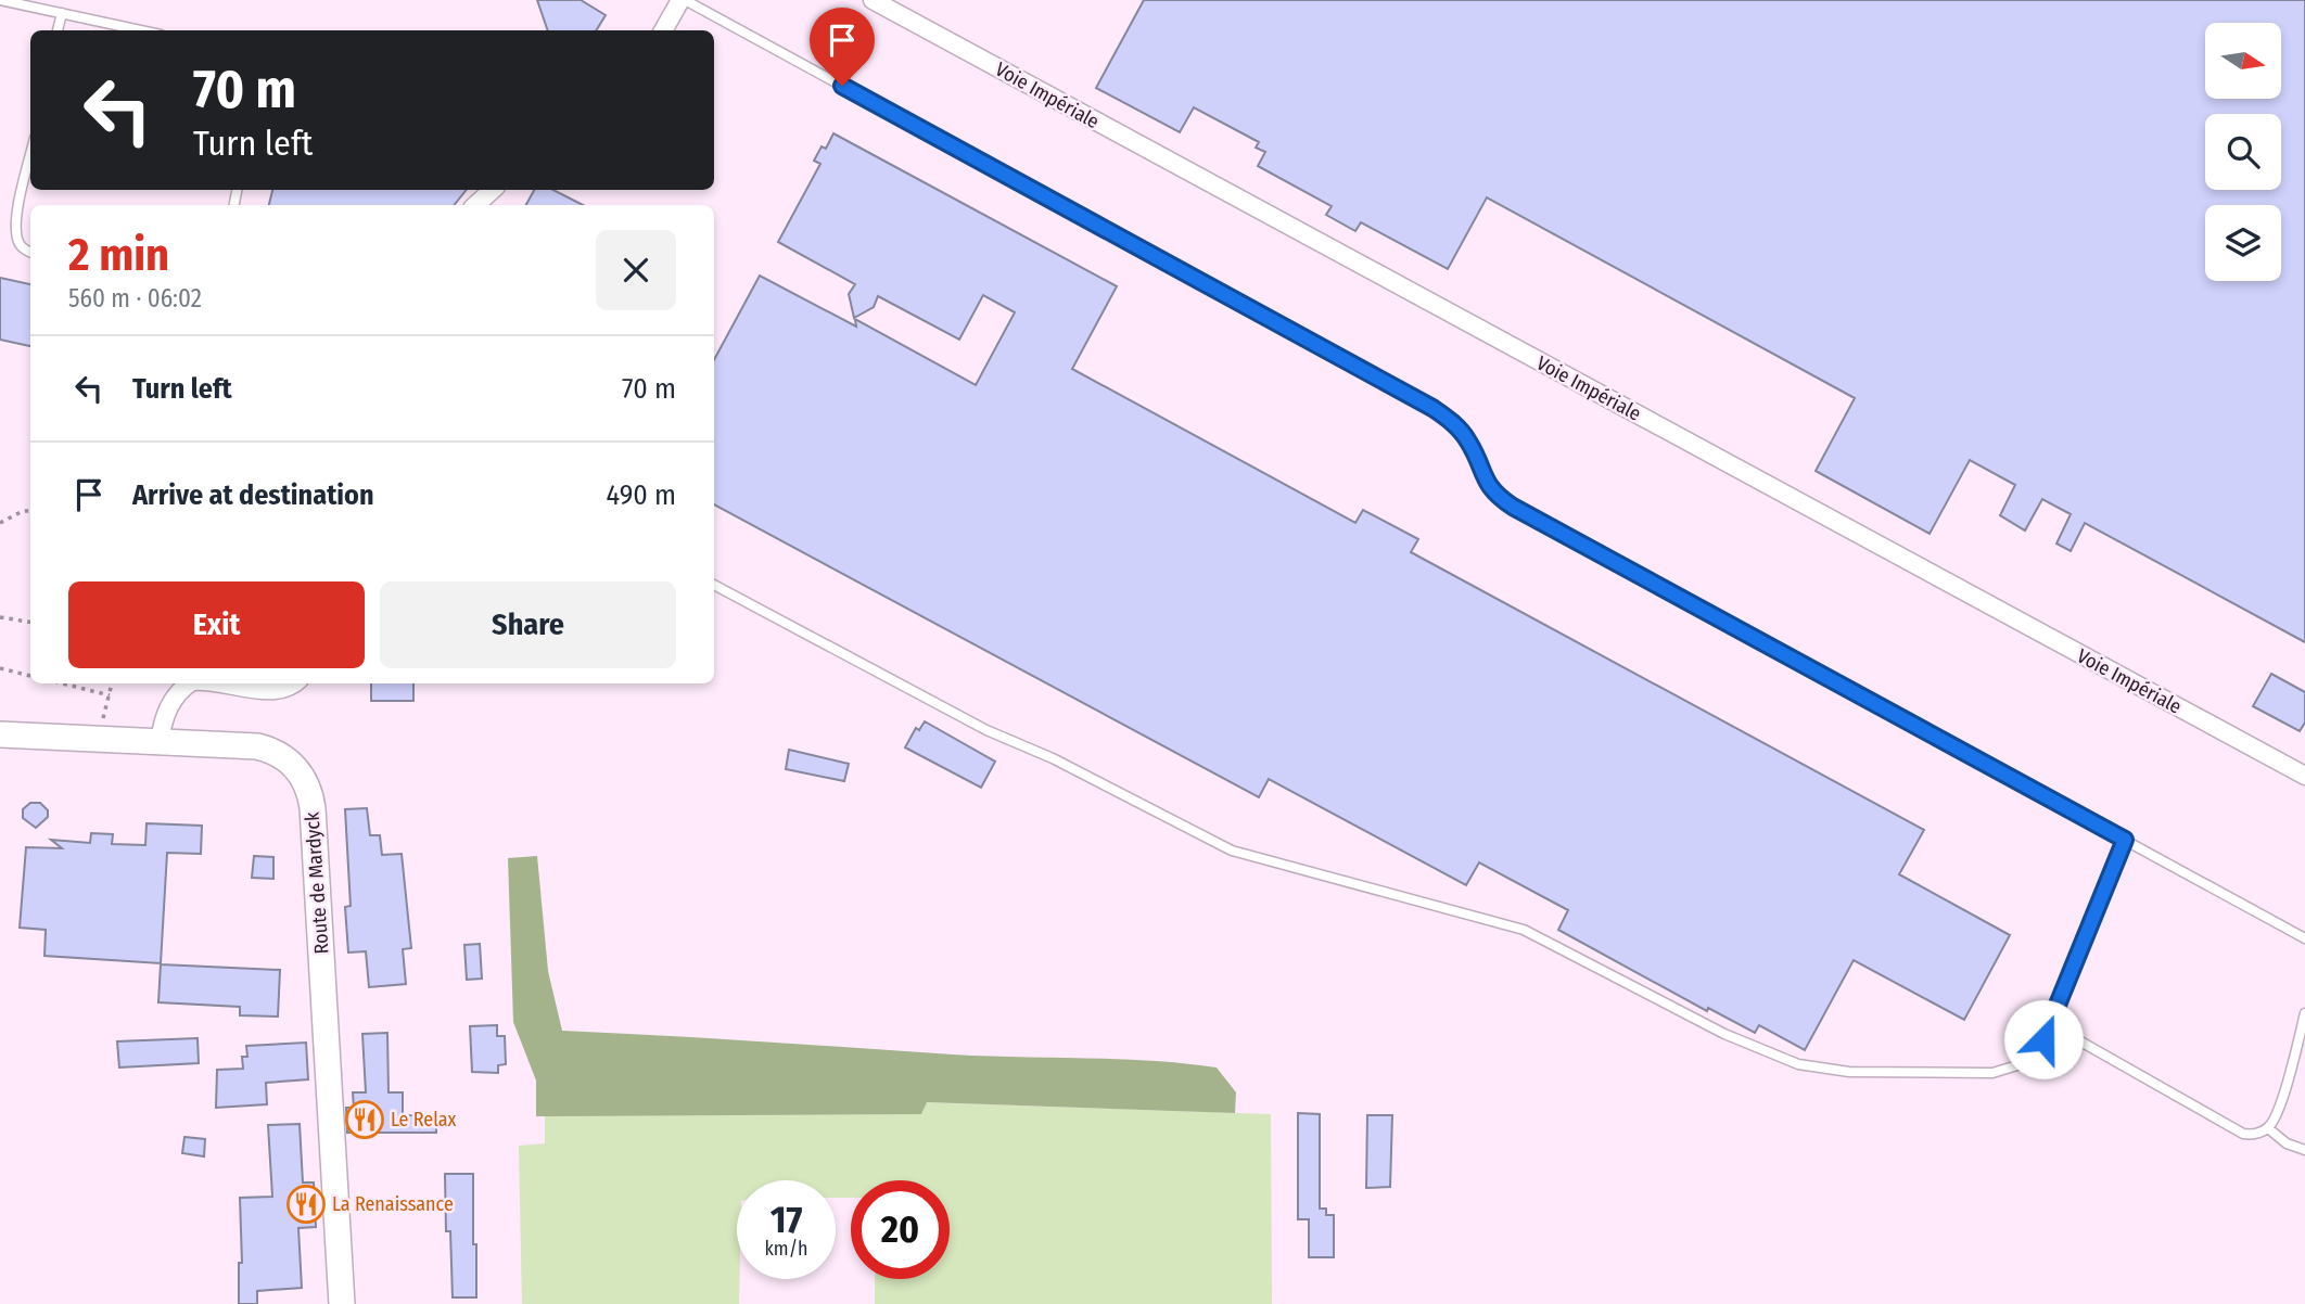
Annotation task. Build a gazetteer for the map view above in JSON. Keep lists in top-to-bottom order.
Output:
{
  "streets": {
    "main road": ["Route de Mardyck"],
    "street": ["Voie Impériale"]
  },
  "places": {
    "restaurant": ["Le Relax", "La Renaissance"]
  },
  "north": "right",
  "page": {
    "turn": ["70 m", "Turn left"],
    "heading": ["2 min", "560 m · 06:02"],
    "list": [
      {
        "name": "Turn left",
        "value": "70 m"
      },
      {
        "name": "Arrive at destination",
        "value": "490 m"
      }
    ],
    "buttons": ["Exit", "Share"],
    "speed": "17 km/h",
    "limit": "20"
  }
}
